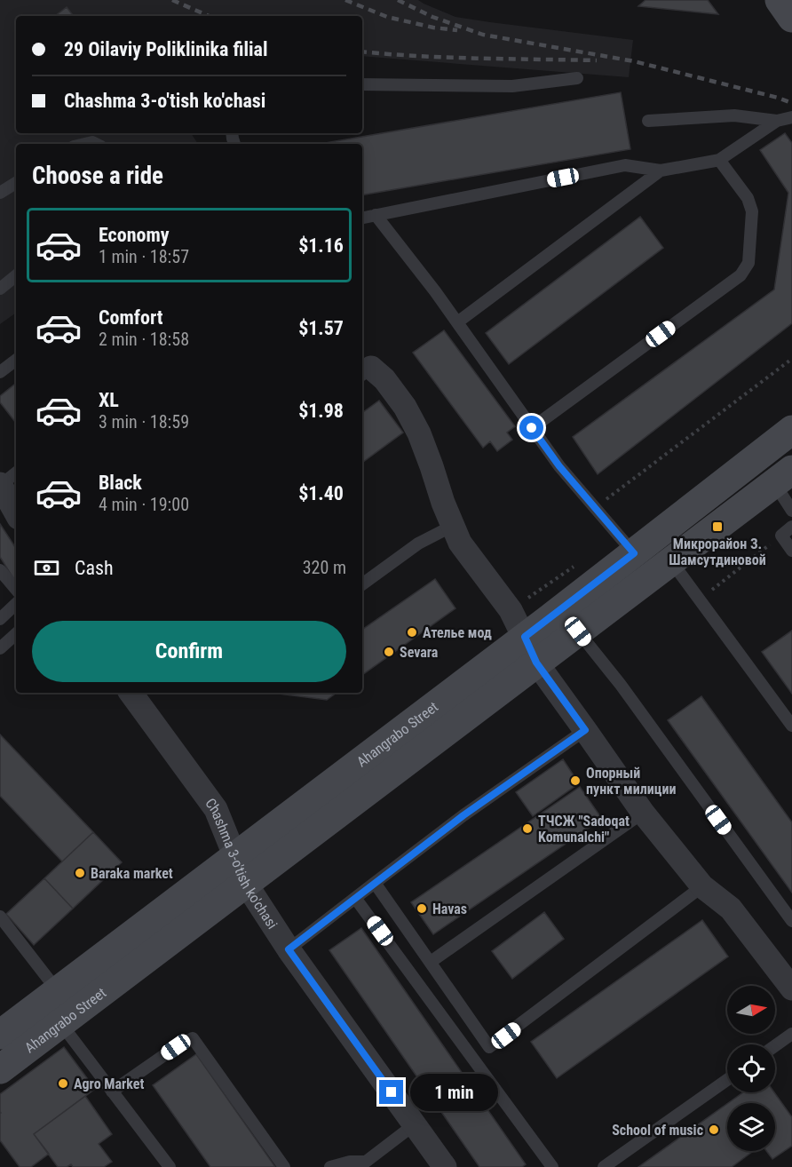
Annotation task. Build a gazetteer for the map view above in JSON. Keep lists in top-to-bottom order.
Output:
{
  "streets": {
    "main road": ["Ahangrabo Street"],
    "street": ["Chashma 3-o'tish ko'chasi"]
  },
  "crossings": [
    ["Ahangrabo Street", "Chashma 3-o'tish ko'chasi"]
  ],
  "places": {
    "transit": ["Микрорайон З. Шамсутдиновой"],
    "other": [
      "Ателье мод",
      "Sevara",
      "Опорный пункт милиции",
      "ТЧСЖ \"Sadoqat Komunalchi\"",
      "Baraka market",
      "Havas",
      "Agro Market",
      "School of music"
    ]
  },
  "north": "right",
  "page": {
    "banner": ["29 Oilaviy Poliklinika filial", "Chashma 3-o'tish ko'chasi"],
    "heading": "Choose a ride",
    "list": [
      {
        "name": "Economy",
        "note": "1 min · 18:57",
        "value": "$1.16"
      },
      {
        "name": "Comfort",
        "note": "2 min · 18:58",
        "value": "$1.57"
      },
      {
        "name": "XL",
        "note": "3 min · 18:59",
        "value": "$1.98"
      },
      {
        "name": "Black",
        "note": "4 min · 19:00",
        "value": "$1.40"
      }
    ],
    "pay": ["Cash", "320 m"],
    "buttons": "Confirm",
    "bubble": "1 min"
  }
}
